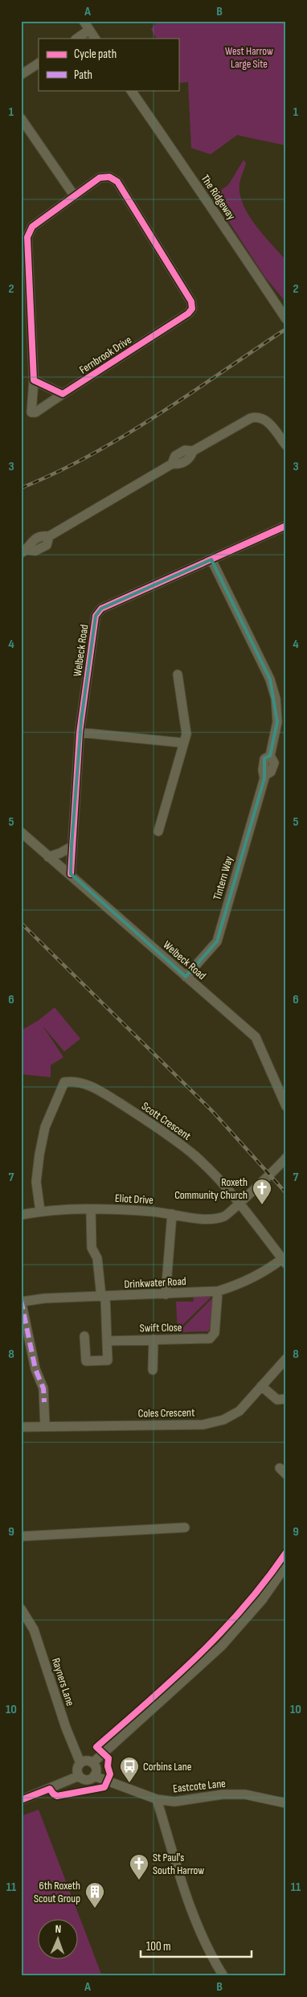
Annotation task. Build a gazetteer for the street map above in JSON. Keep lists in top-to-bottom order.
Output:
{
  "streets": {
    "street": [
      "The Ridgeway",
      "Fernbrook Drive",
      "Welbeck Road",
      "Tintern Way",
      "Scott Crescent",
      "Eliot Drive",
      "Drinkwater Road",
      "Swift Close",
      "Coles Crescent",
      "Rayners Lane",
      "Eastcote Lane"
    ]
  },
  "crossings": [
    ["Welbeck Road", "Tintern Way"],
    ["Scott Crescent", "Eliot Drive"],
    ["Drinkwater Road", "Swift Close"],
    ["Rayners Lane", "Eastcote Lane"]
  ],
  "parks": ["West Harrow Large Site"],
  "places": {
    "church": ["Roxeth Community Church", "St Paul's South Harrow"],
    "bus stop": ["Corbins Lane"],
    "building": ["6th Roxeth Scout Group"]
  },
  "legend": ["Cycle path", "Path"],
  "scale_bar": "100 m",
  "north": "top",
  "grid": {
    "columns": ["A", "B"],
    "rows": [
      "1",
      "2",
      "3",
      "4",
      "5",
      "6",
      "7",
      "8",
      "9",
      "10",
      "11"
    ]
  }
}
